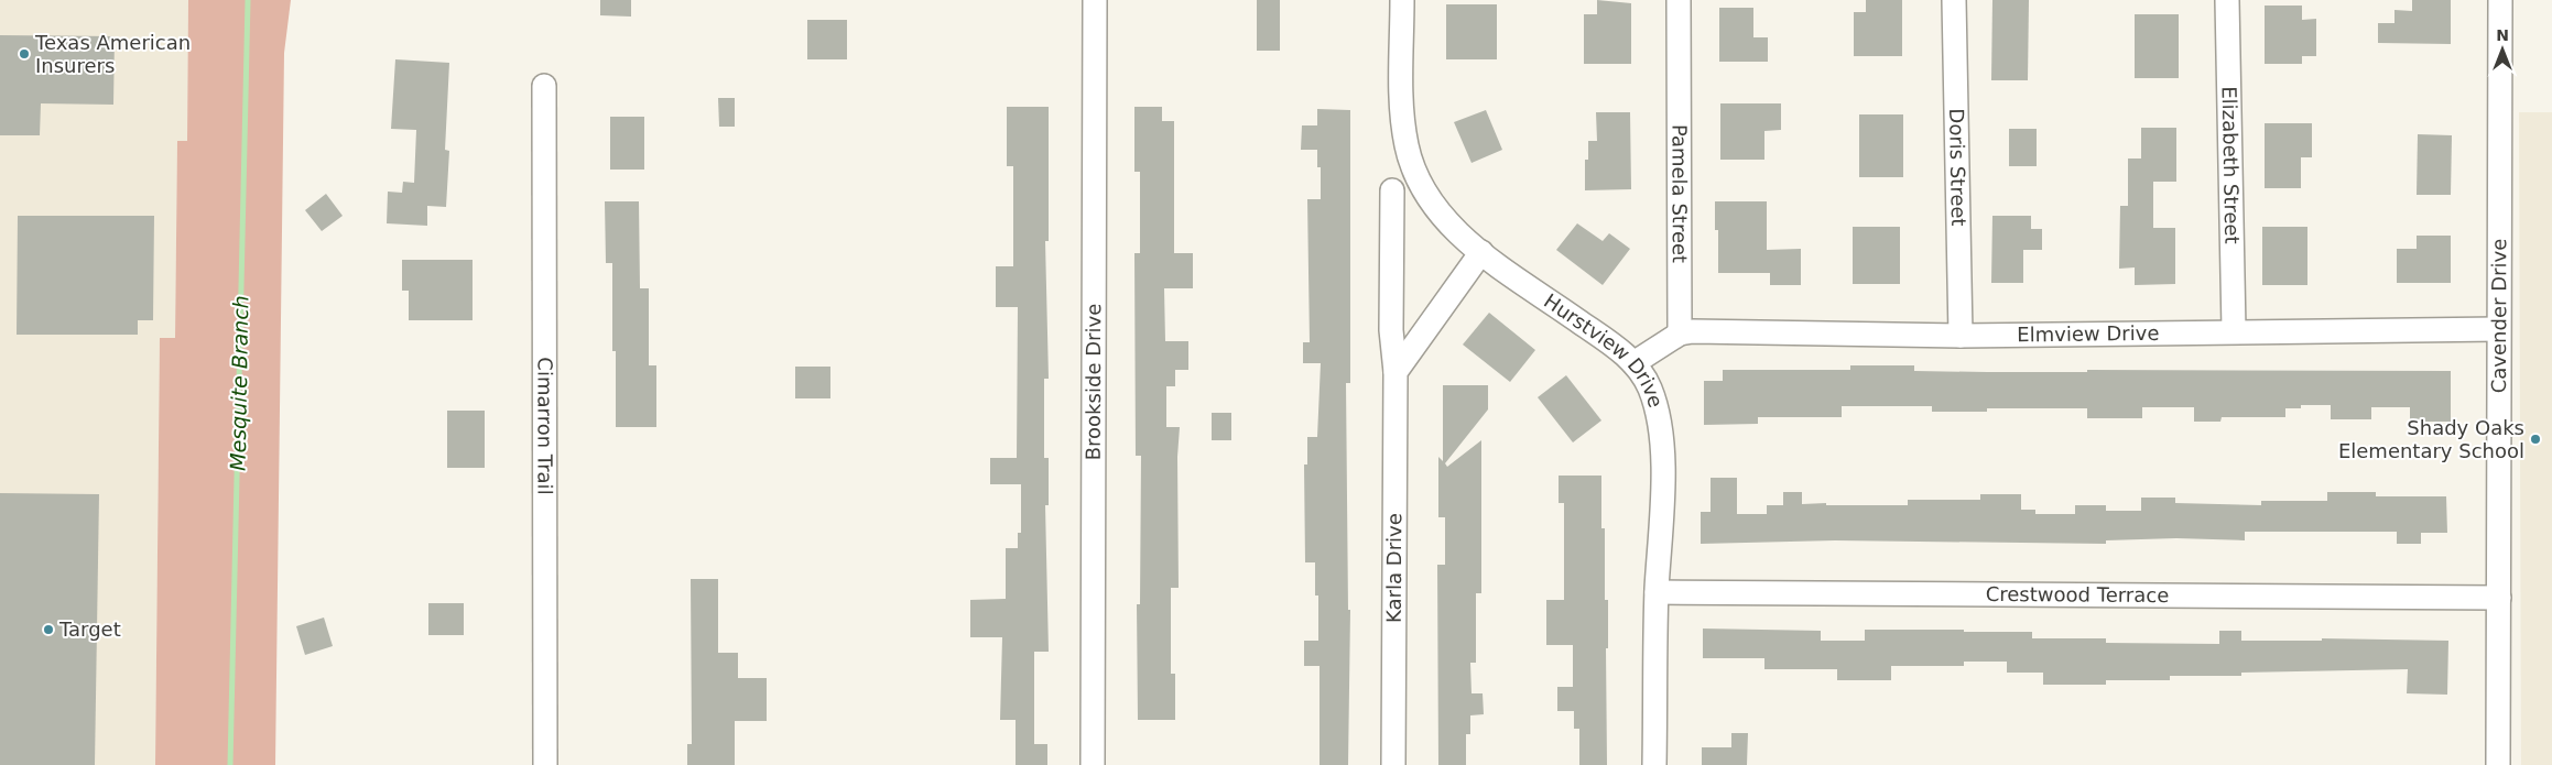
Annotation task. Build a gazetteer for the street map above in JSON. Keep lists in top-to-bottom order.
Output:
{
  "streets": {
    "street": [
      "Elizabeth Street",
      "Doris Street",
      "Pamela Street",
      "Cavender Drive",
      "Elmview Drive",
      "Hurstview Drive",
      "Brookside Drive",
      "Cimarron Trail",
      "Karla Drive",
      "Crestwood Terrace"
    ]
  },
  "crossings": [
    ["Elizabeth Street", "Elmview Drive"],
    ["Doris Street", "Elmview Drive"],
    ["Pamela Street", "Elmview Drive"],
    ["Cavender Drive", "Elmview Drive"],
    ["Cavender Drive", "Crestwood Terrace"],
    ["Hurstview Drive", "Crestwood Terrace"]
  ],
  "water": ["Mesquite Branch"],
  "places": ["Texas American Insurers", "Shady Oaks Elementary School", "Target"],
  "north": "top"
}
